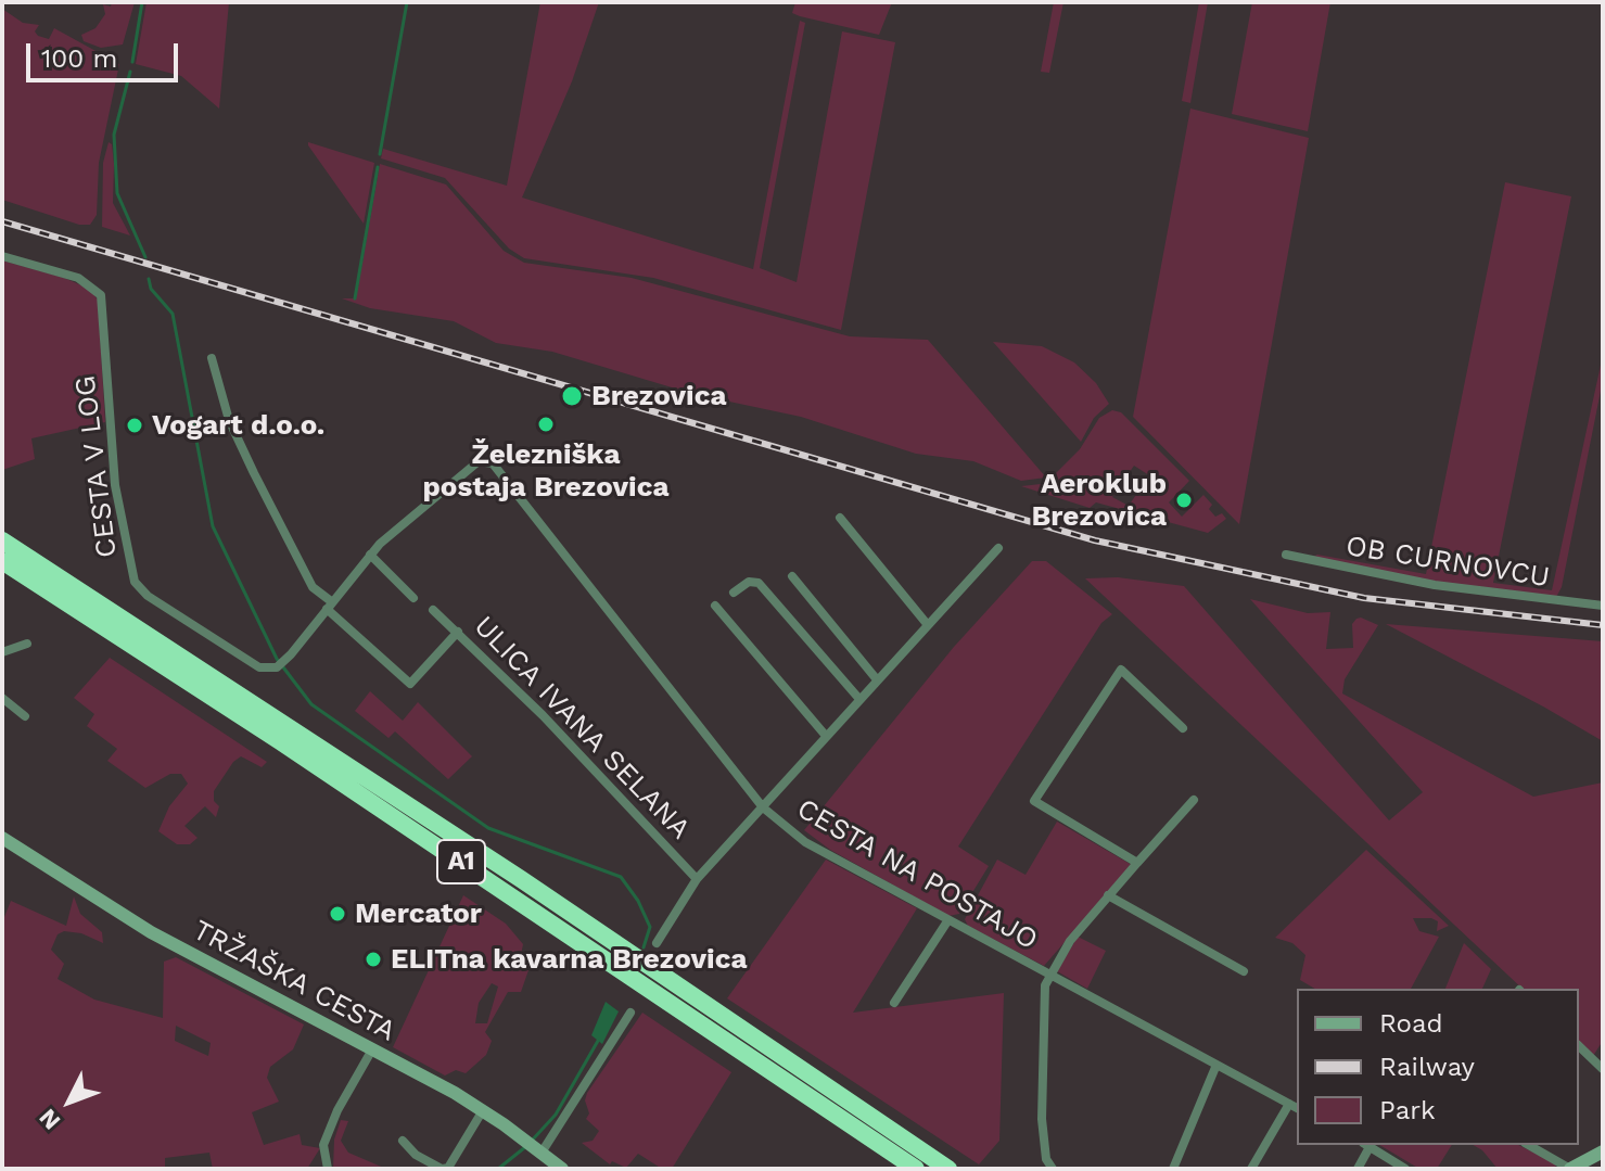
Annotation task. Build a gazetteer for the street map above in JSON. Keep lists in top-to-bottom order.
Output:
{
  "streets": {
    "highway": ["A1"],
    "main road": ["TRŽAŠKA CESTA"],
    "street": [
      "CESTA V LOG",
      "OB CURNOVCU",
      "ULICA IVANA SELANA",
      "CESTA NA POSTAJO"
    ]
  },
  "crossings": [
    ["CESTA V LOG", "CESTA NA POSTAJO"],
    ["ULICA IVANA SELANA", "CESTA NA POSTAJO"]
  ],
  "places": [
    "Brezovica",
    "Železniška postaja Brezovica",
    "Vogart d.o.o.",
    "Aeroklub Brezovica",
    "Mercator",
    "ELITna kavarna Brezovica"
  ],
  "legend": ["Road", "Railway", "Park"],
  "scale_bar": "100 m",
  "north": "bottom left"
}
